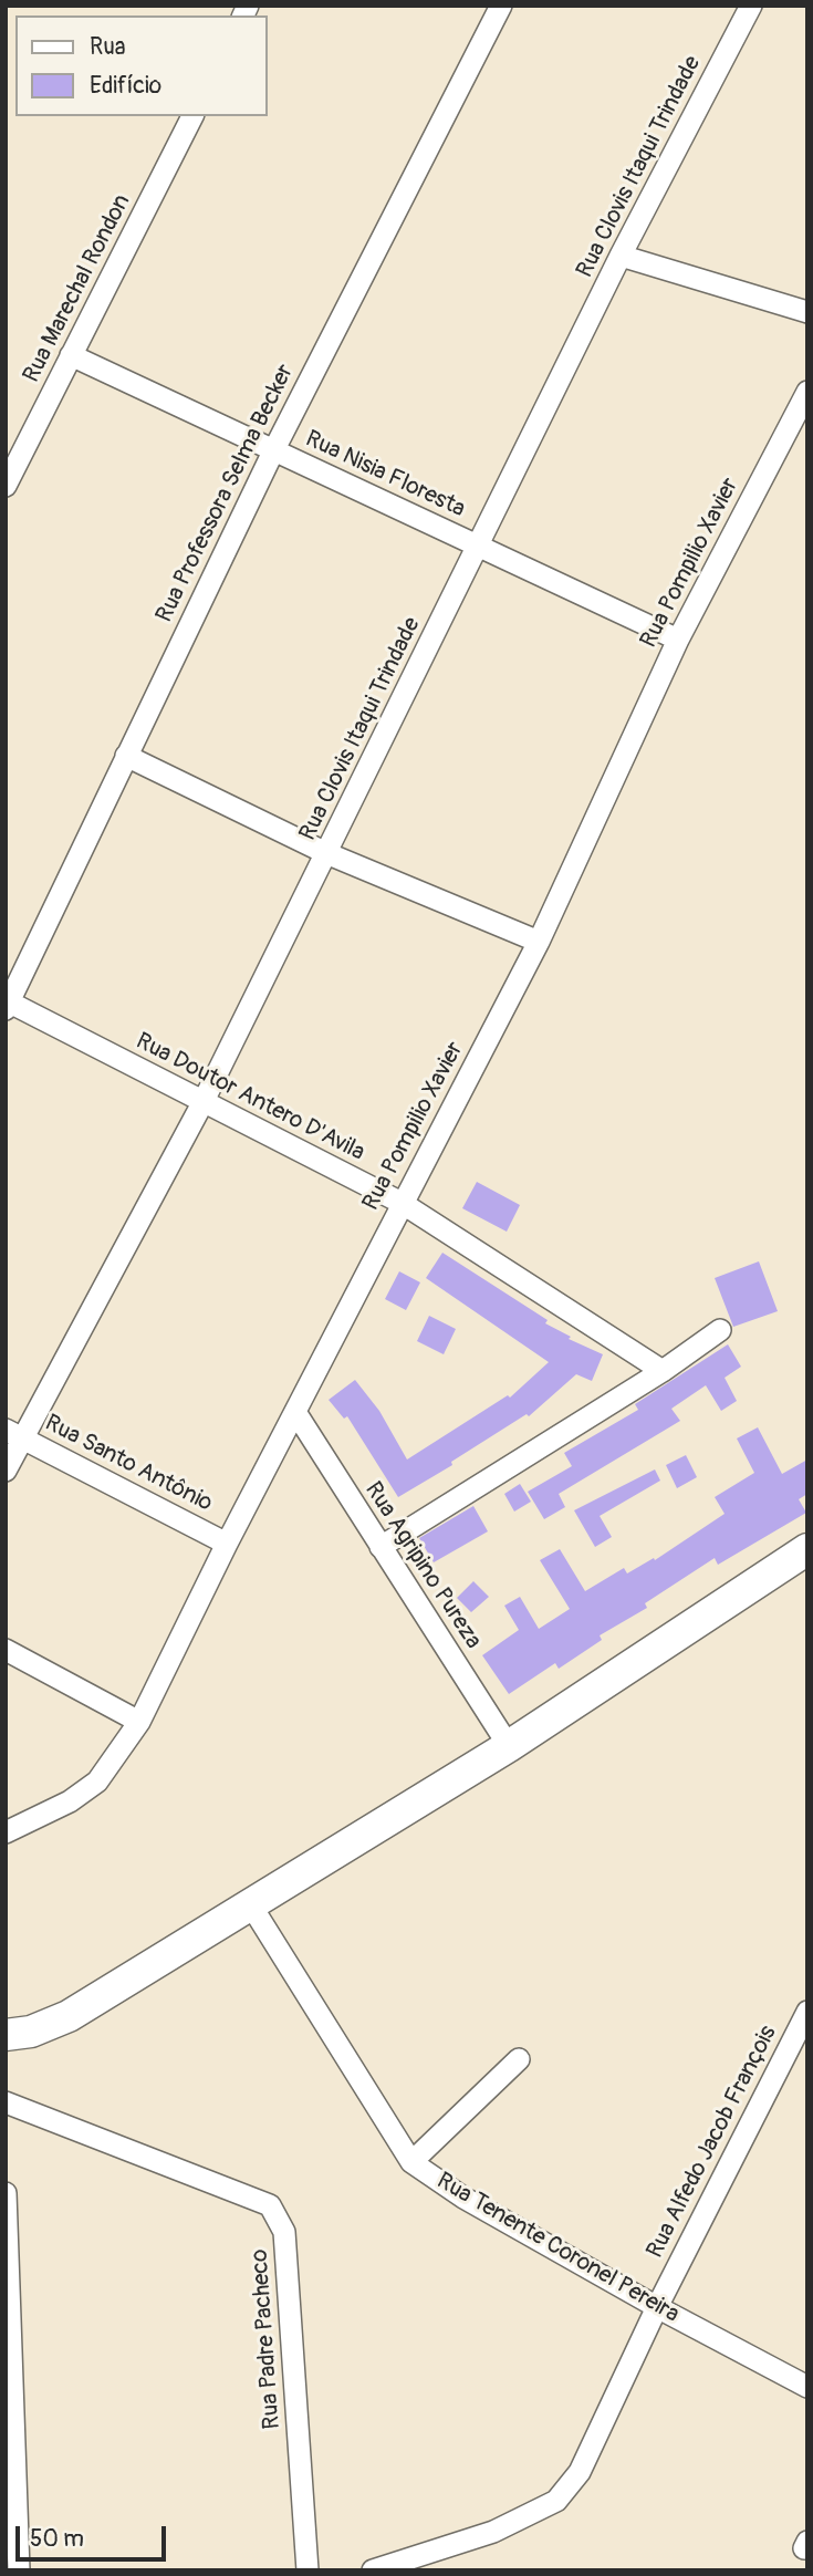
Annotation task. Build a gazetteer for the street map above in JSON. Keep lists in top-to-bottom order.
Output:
{
  "streets": {
    "street": [
      "Rua Clovis Itaqui Trindade",
      "Rua Marechal Rondon",
      "Rua Nisia Floresta",
      "Rua Professora Selma Becker",
      "Rua Pompilio Xavier",
      "Rua Doutor Antero D'Avila",
      "Rua Santo Antônio",
      "Rua Agripino Pureza",
      "Rua Alfedo Jacob François",
      "Rua Tenente Coronel Pereira",
      "Rua Padre Pacheco"
    ]
  },
  "crossings": [
    ["Rua Clovis Itaqui Trindade", "Rua Nisia Floresta"],
    ["Rua Clovis Itaqui Trindade", "Rua Doutor Antero D'Avila"],
    ["Rua Clovis Itaqui Trindade", "Rua Santo Antônio"],
    ["Rua Marechal Rondon", "Rua Nisia Floresta"],
    ["Rua Nisia Floresta", "Rua Professora Selma Becker"],
    ["Rua Nisia Floresta", "Rua Pompilio Xavier"],
    ["Rua Professora Selma Becker", "Rua Doutor Antero D'Avila"],
    ["Rua Pompilio Xavier", "Rua Doutor Antero D'Avila"],
    ["Rua Pompilio Xavier", "Rua Santo Antônio"],
    ["Rua Pompilio Xavier", "Rua Agripino Pureza"],
    ["Rua Alfedo Jacob François", "Rua Tenente Coronel Pereira"]
  ],
  "legend": ["Rua", "Edifício"],
  "scale_bar": "50 m"
}
